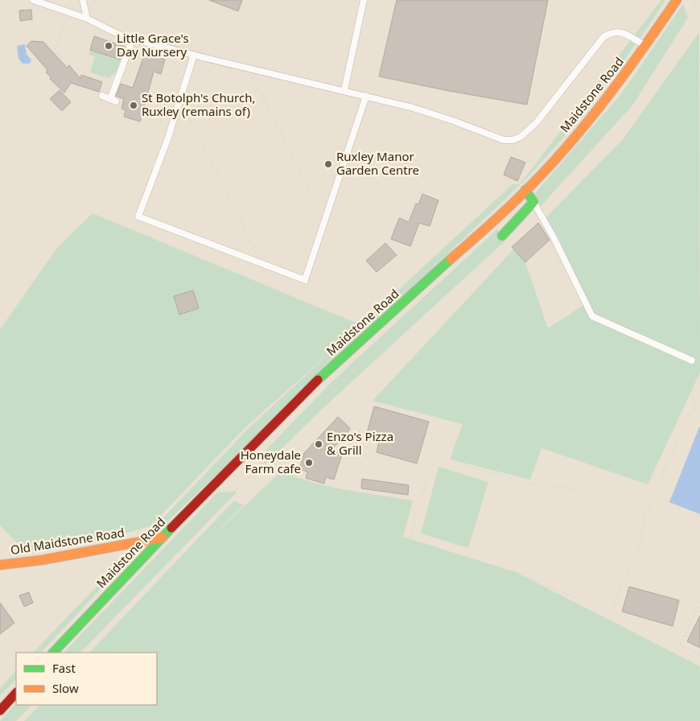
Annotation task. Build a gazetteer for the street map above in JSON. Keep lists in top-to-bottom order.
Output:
{
  "streets": {
    "main road": ["Maidstone Road", "Old Maidstone Road"]
  },
  "crossings": [
    ["Maidstone Road", "Old Maidstone Road"]
  ],
  "places": [
    "Little Grace's Day Nursery",
    "St Botolph's Church, Ruxley (remains of)",
    "Ruxley Manor Garden Centre",
    "Enzo's Pizza & Grill",
    "Honeydale Farm cafe"
  ],
  "legend": ["Fast", "Slow"]
}
